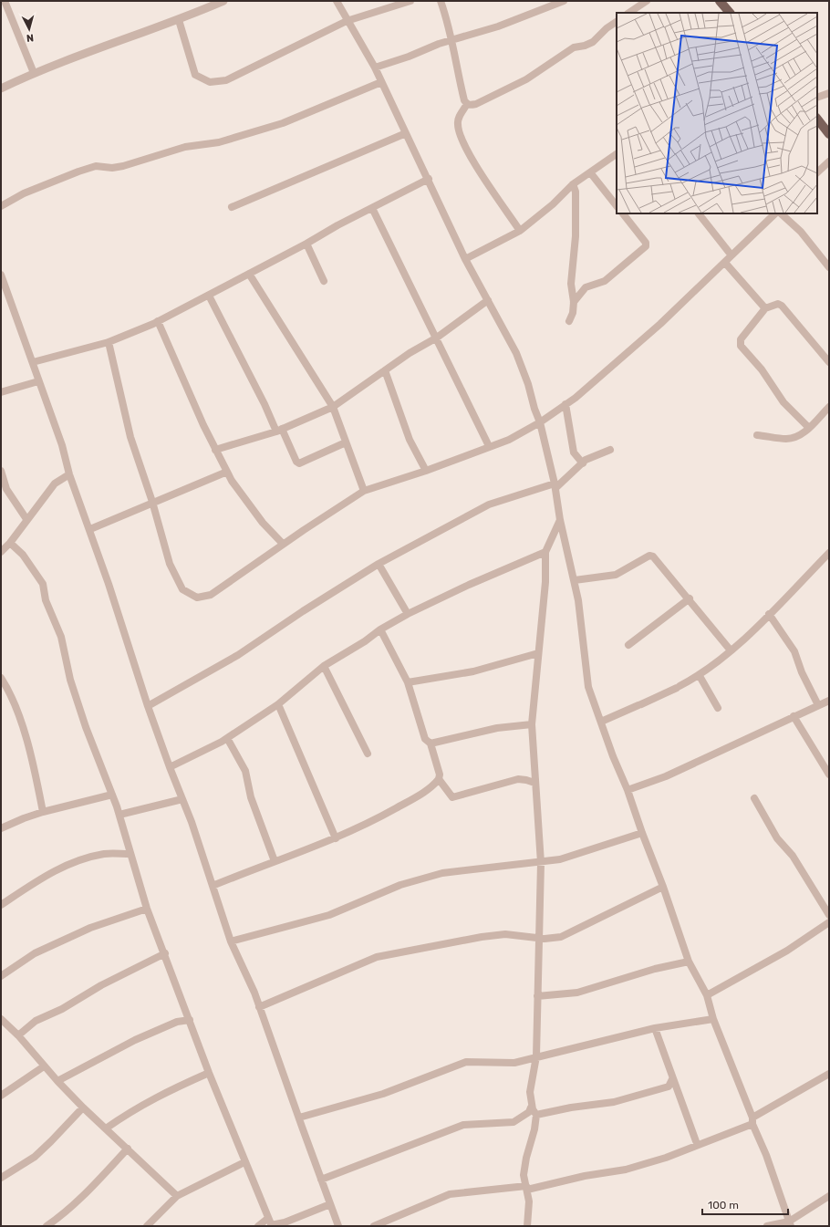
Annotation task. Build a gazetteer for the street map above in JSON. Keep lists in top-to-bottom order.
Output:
{
  "scale_bar": "100 m",
  "north": "bottom"
}
